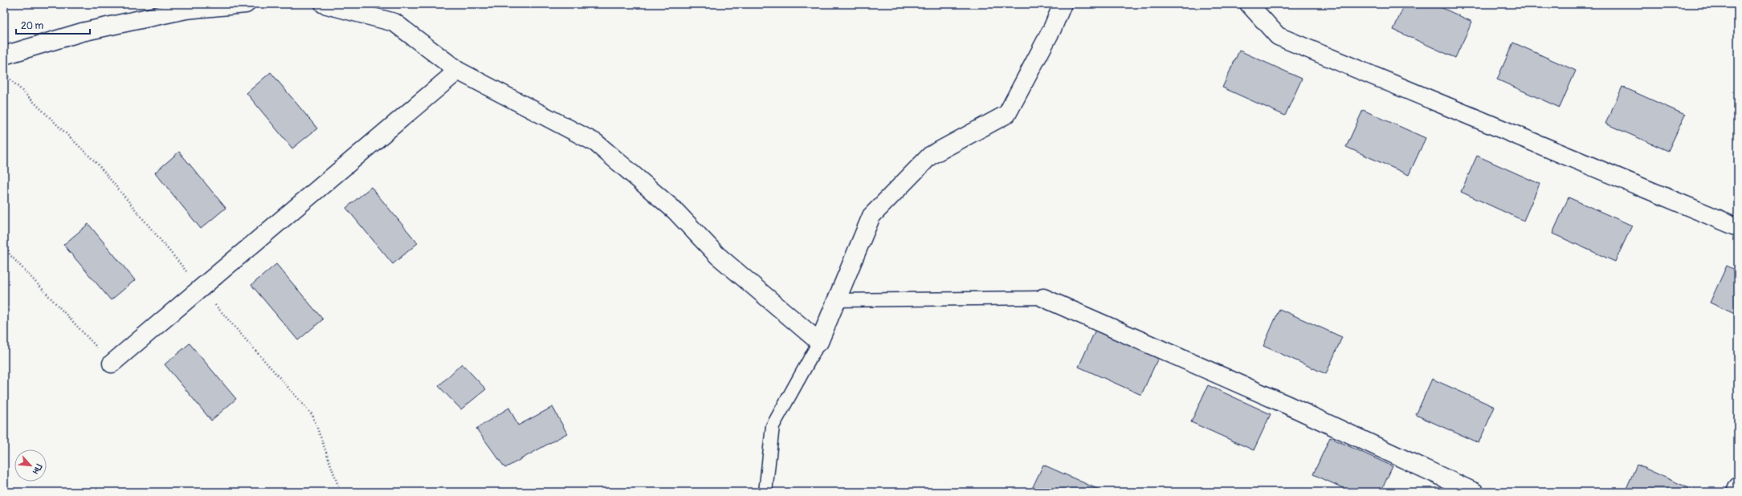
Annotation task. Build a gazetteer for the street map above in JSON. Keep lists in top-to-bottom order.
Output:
{
  "scale_bar": "20 m",
  "north": "bottom right"
}
